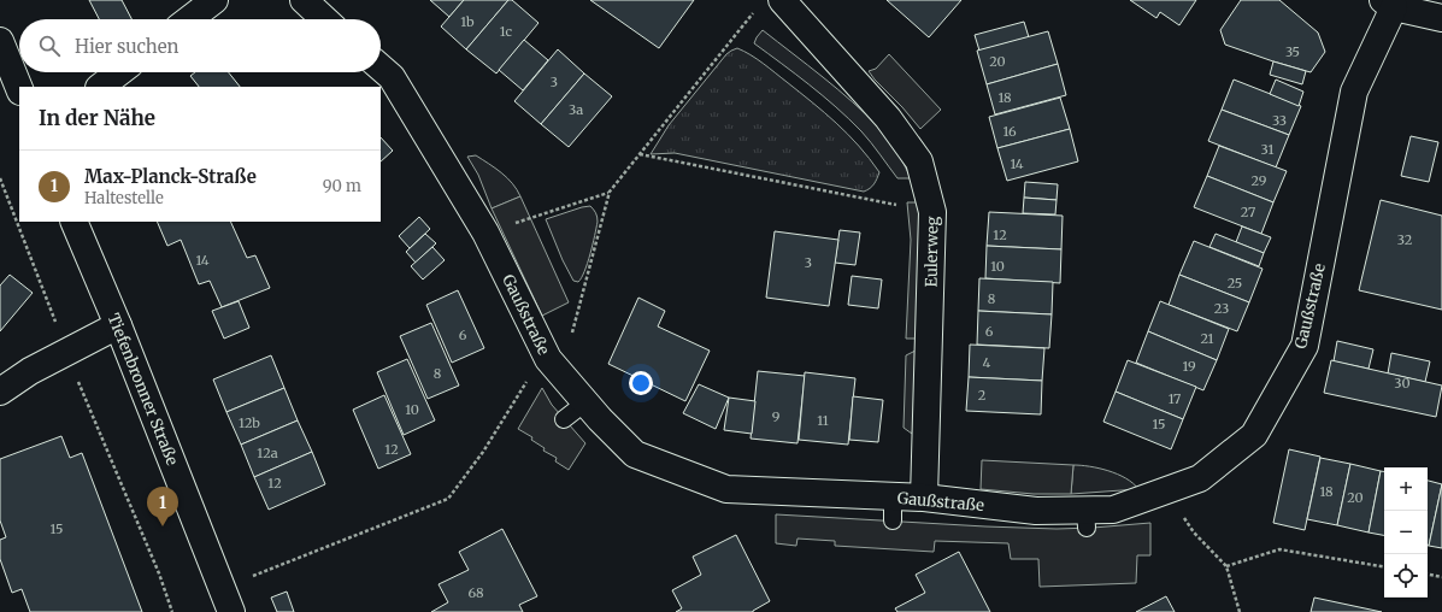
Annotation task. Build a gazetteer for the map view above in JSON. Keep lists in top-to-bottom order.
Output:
{
  "streets": {
    "street": ["Eulerweg", "Gaußstraße", "Tiefenbronner Straße"]
  },
  "crossings": [
    ["Eulerweg", "Gaußstraße"]
  ],
  "house_numbers": [
    "1b",
    "1c",
    "35",
    "20",
    "3",
    "18",
    "3a",
    "33",
    "16",
    "31",
    "14",
    "29",
    "27",
    "12",
    "32",
    "14",
    "3",
    "10",
    "25",
    "8",
    "23",
    "6",
    "6",
    "21",
    "4",
    "19",
    "8",
    "30",
    "2",
    "17",
    "10",
    "9",
    "11",
    "12b",
    "15",
    "12",
    "12a",
    "12",
    "18",
    "20",
    "15",
    "68"
  ],
  "page": {
    "search": "Hier suchen",
    "heading": "In der Nähe",
    "list": [
      {
        "mark": "1",
        "name": "Max-Planck-Straße",
        "note": "Haltestelle",
        "value": "90 m"
      }
    ],
    "map_buttons": ["+", "−"],
    "pins": "1"
  }
}
